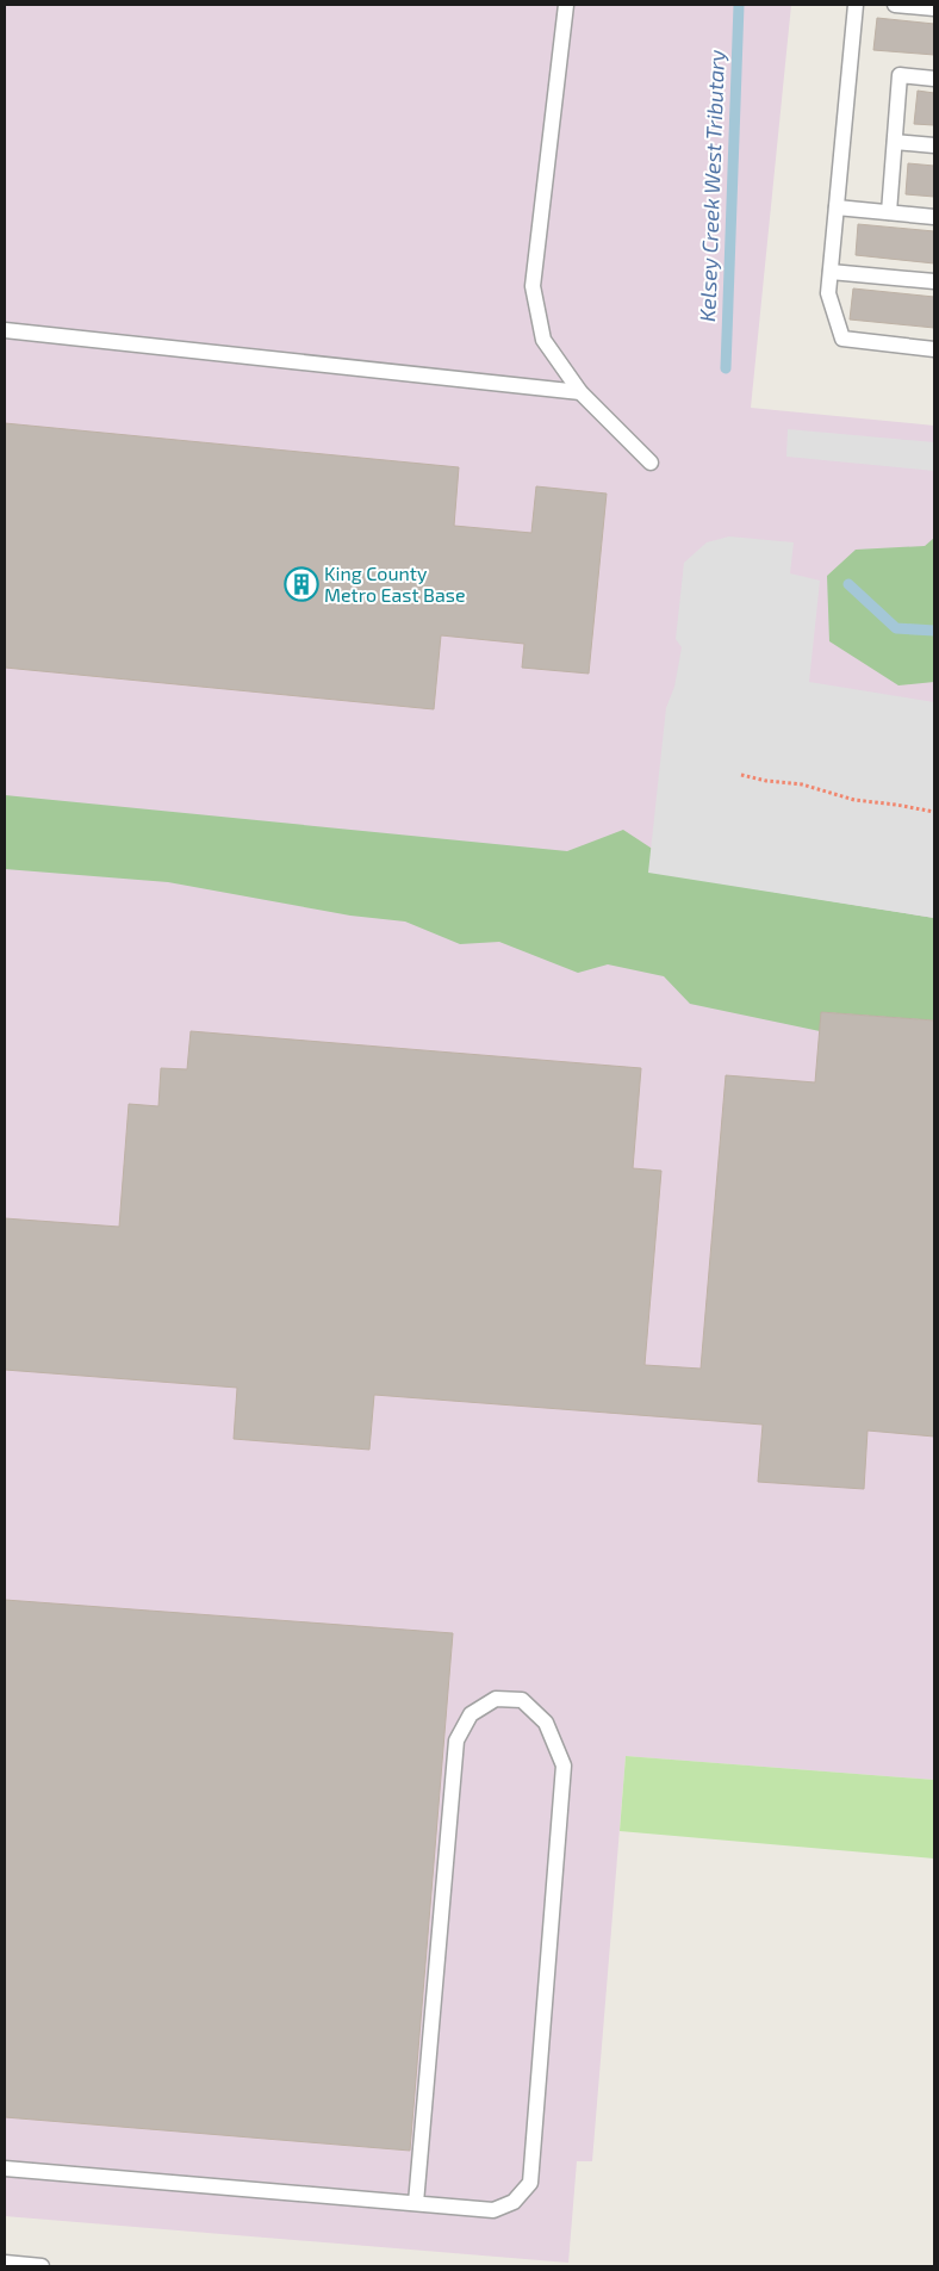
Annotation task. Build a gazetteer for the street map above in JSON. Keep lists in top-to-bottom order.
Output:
{
  "water": ["Kelsey Creek West Tributary"],
  "places": {
    "building": ["King County Metro East Base"]
  }
}
